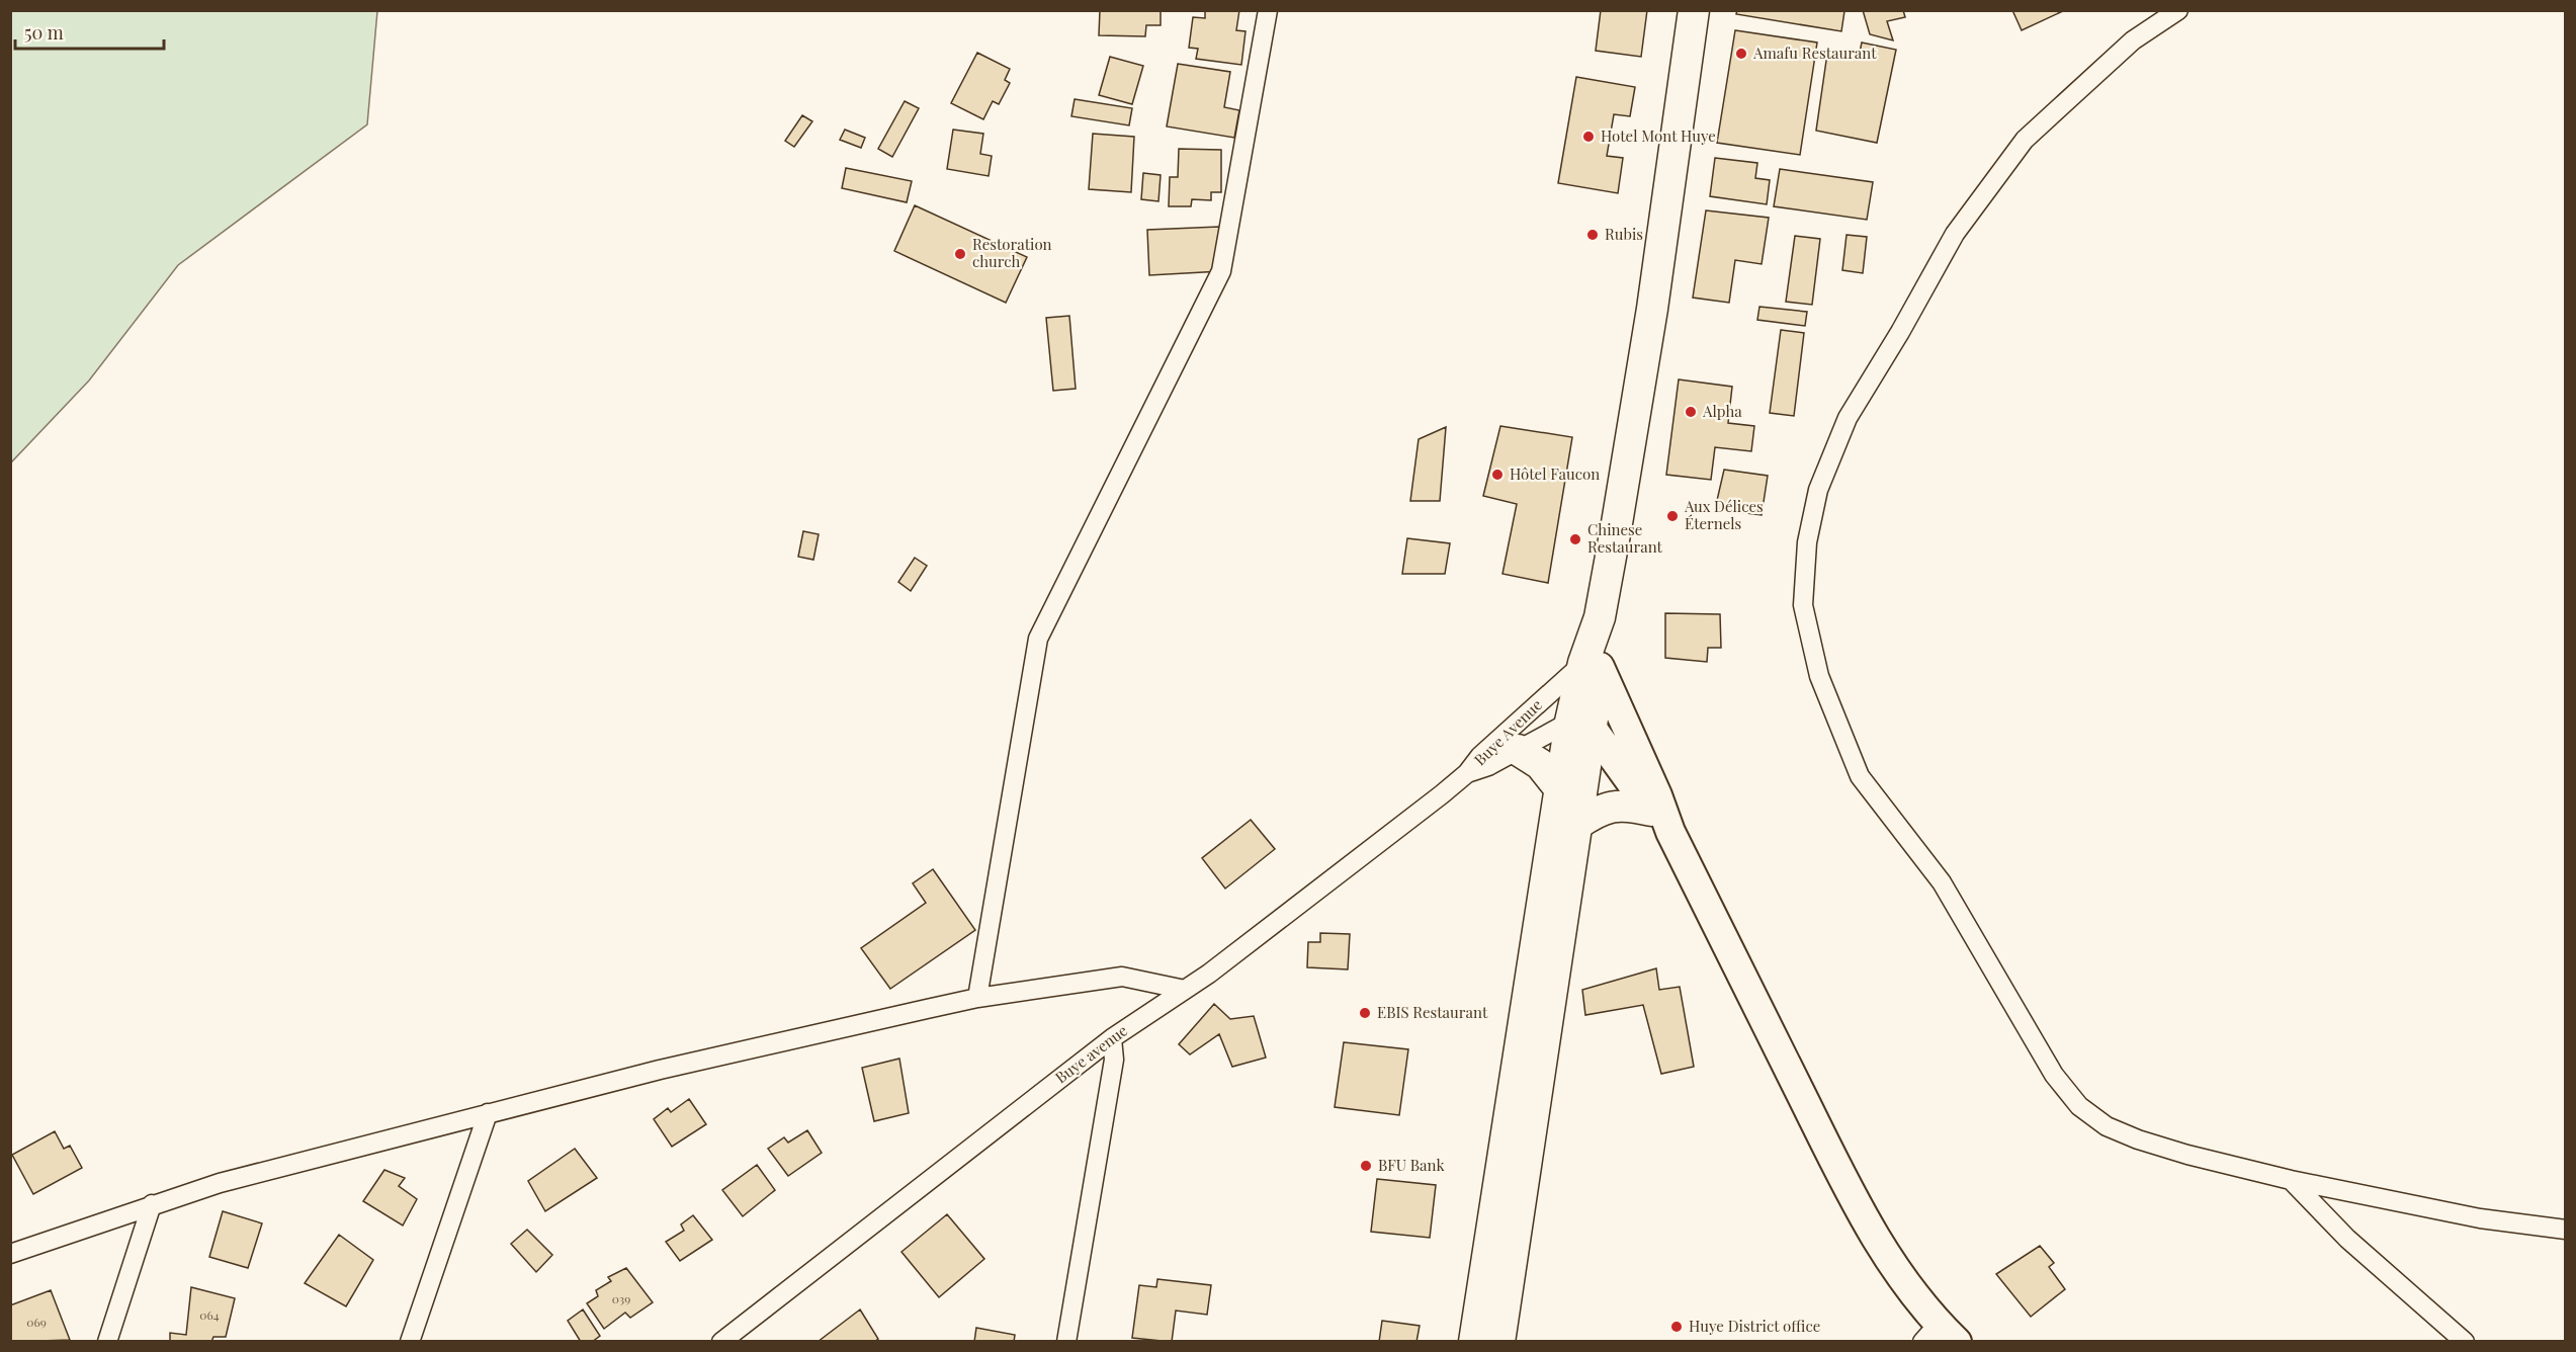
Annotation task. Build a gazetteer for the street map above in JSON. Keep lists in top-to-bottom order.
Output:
{
  "streets": {
    "street": ["Buye Avenue", "Buye avenue"]
  },
  "crossings": [
    ["Buye Avenue", "Buye avenue"]
  ],
  "places": [
    "Amafu Restaurant",
    "Hotel Mont Huye",
    "Rubis",
    "Restoration church",
    "Alpha",
    "Hôtel Faucon",
    "Aux Délices Éternels",
    "Chinese Restaurant",
    "EBIS Restaurant",
    "BFU Bank",
    "Huye District office"
  ],
  "house_numbers": ["039", "064", "069"],
  "scale_bar": "50 m"
}
